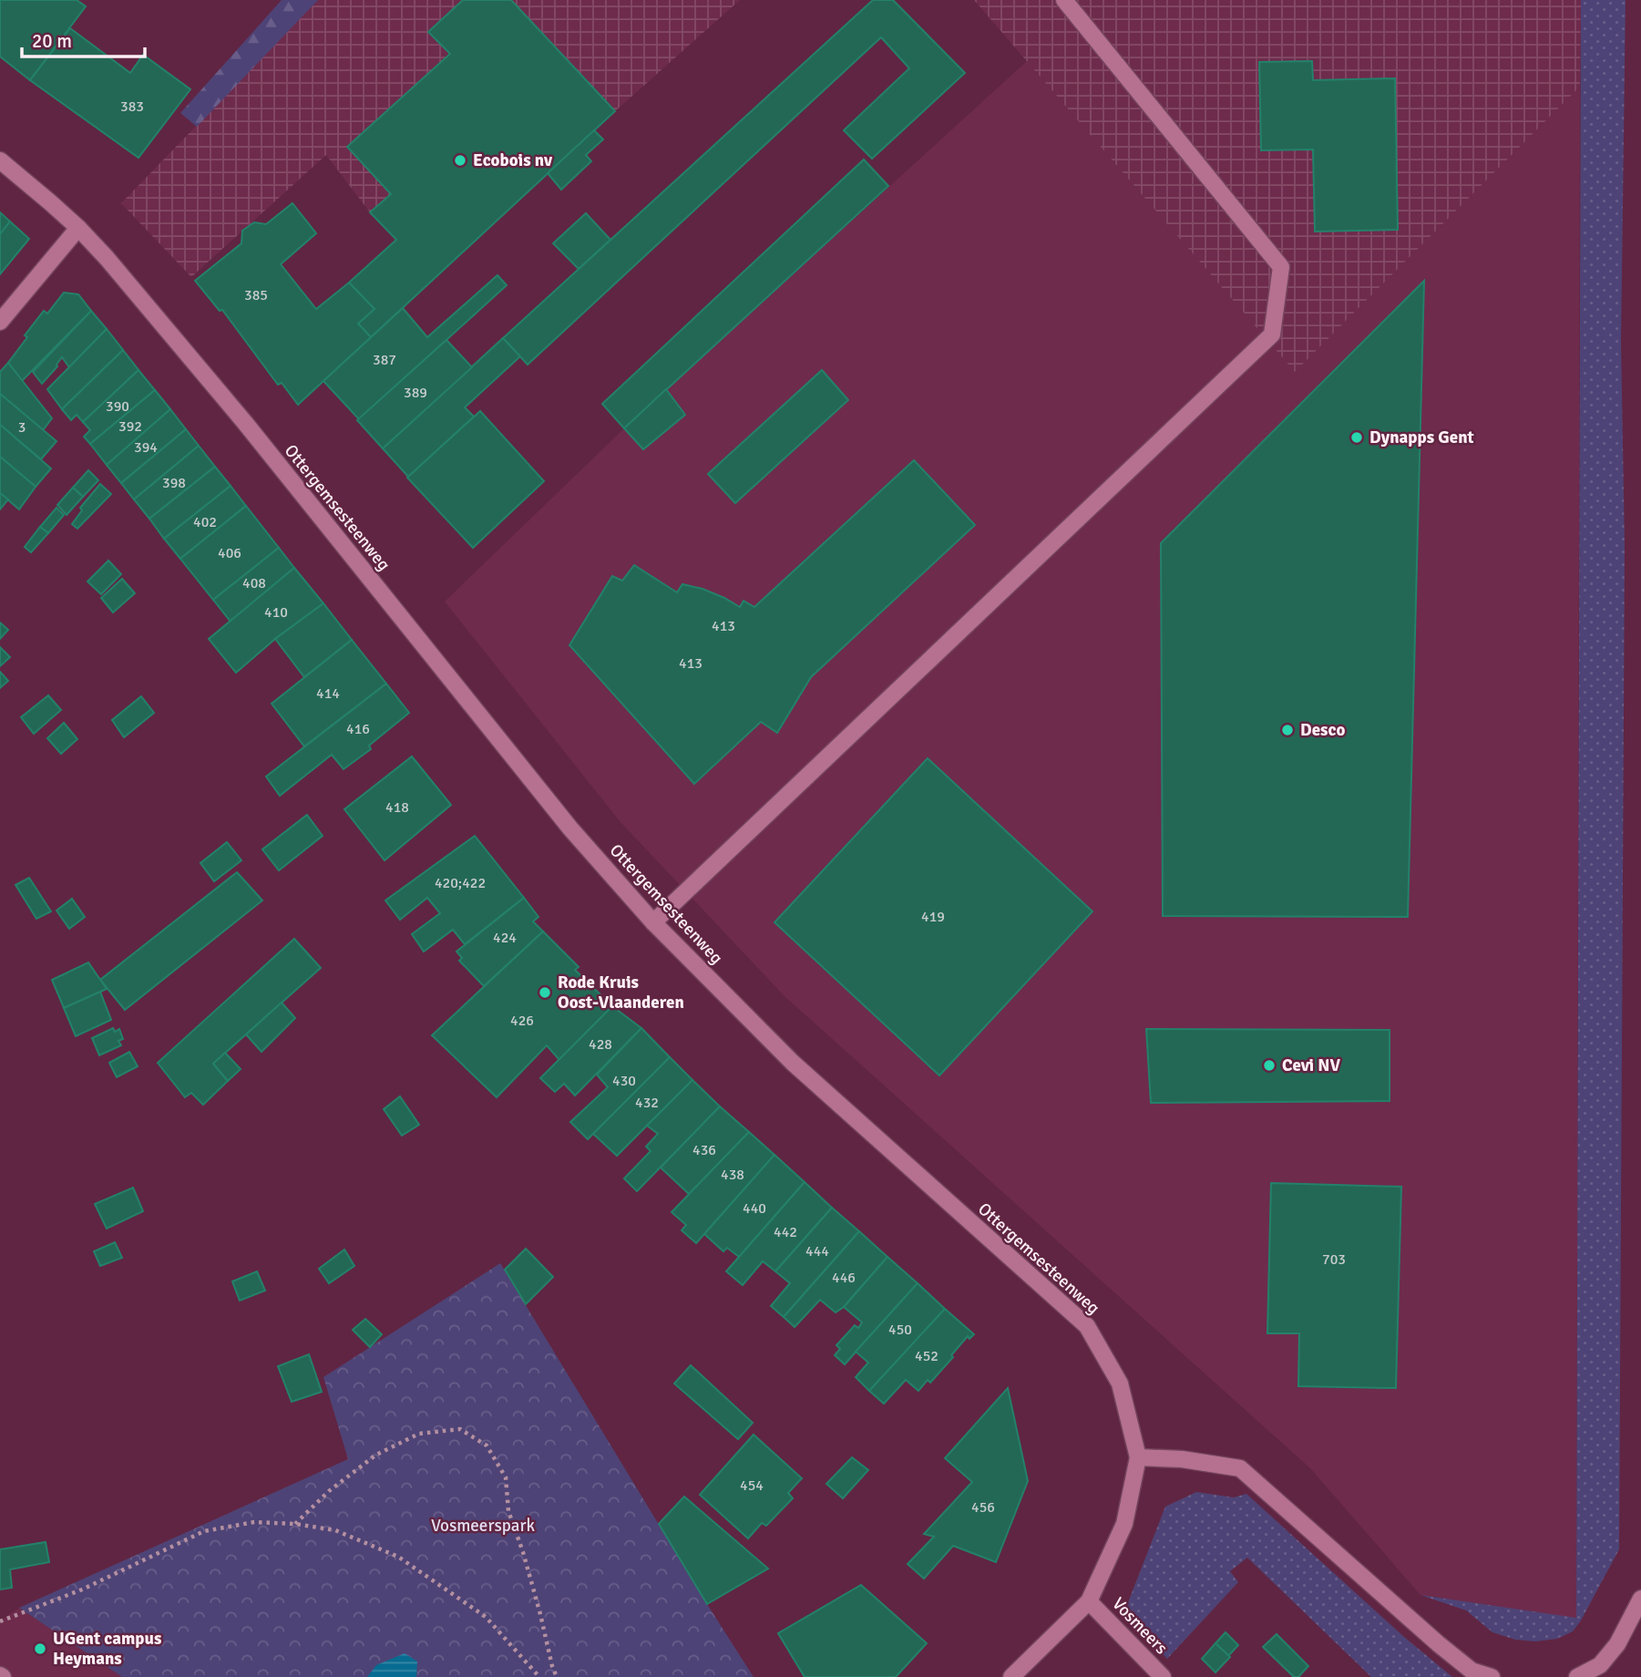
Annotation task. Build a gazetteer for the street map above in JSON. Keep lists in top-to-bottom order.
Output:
{
  "streets": {
    "street": ["Ottergemsesteenweg", "Vosmeers"]
  },
  "crossings": [
    ["Ottergemsesteenweg", "Vosmeers"]
  ],
  "parks": ["Vosmeerspark"],
  "places": [
    "Ecobois nv",
    "Dynapps Gent",
    "Desco",
    "Rode Kruis Oost-Vlaanderen",
    "Cevi NV",
    "UGent campus Heymans"
  ],
  "house_numbers": [
    "383",
    "385",
    "387",
    "389",
    "390",
    "392",
    "3",
    "394",
    "398",
    "402",
    "406",
    "408",
    "410",
    "413",
    "413",
    "414",
    "416",
    "418",
    "420;422",
    "419",
    "424",
    "426",
    "428",
    "430",
    "432",
    "436",
    "438",
    "440",
    "442",
    "444",
    "703",
    "446",
    "450",
    "452",
    "454",
    "456"
  ],
  "scale_bar": "20 m"
}
